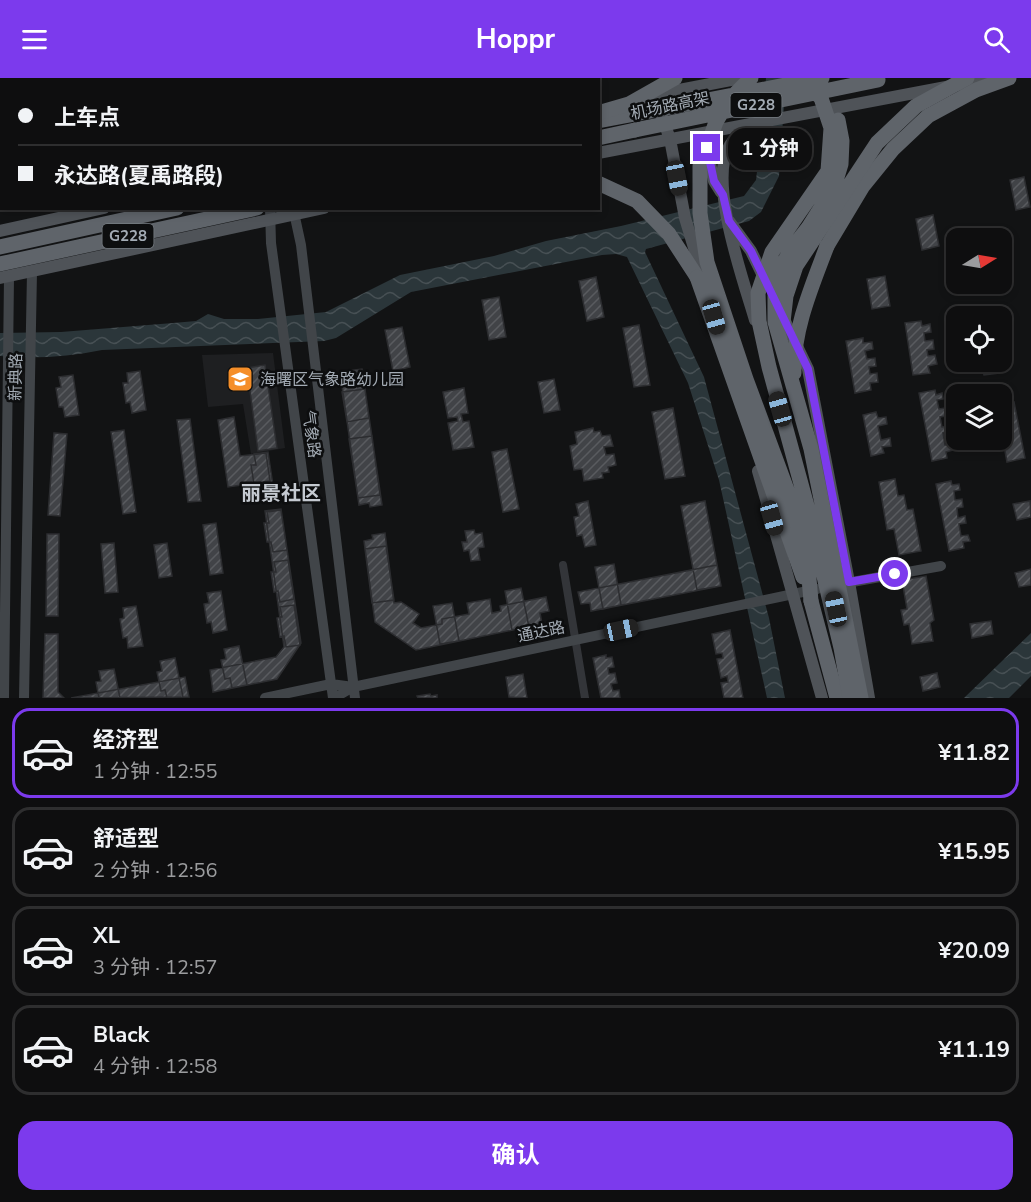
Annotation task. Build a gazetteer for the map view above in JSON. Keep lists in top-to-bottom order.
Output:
{
  "streets": {
    "highway": ["机场路高架", "G228"],
    "street": ["新典路", "气象路", "通达路"]
  },
  "crossings": [
    ["气象路", "通达路"]
  ],
  "districts": ["丽景社区"],
  "places": {
    "school or university": ["海曙区气象路幼儿园"]
  },
  "north": "right",
  "page": {
    "header": "Hoppr",
    "banner": ["上车点", "永达路(夏禹路段)"],
    "bubble": "1 分钟",
    "list": [
      {
        "name": "经济型",
        "note": "1 分钟 · 12:55",
        "value": "¥11.82"
      },
      {
        "name": "舒适型",
        "note": "2 分钟 · 12:56",
        "value": "¥15.95"
      },
      {
        "name": "XL",
        "note": "3 分钟 · 12:57",
        "value": "¥20.09"
      },
      {
        "name": "Black",
        "note": "4 分钟 · 12:58",
        "value": "¥11.19"
      }
    ],
    "buttons": "确认"
  }
}
